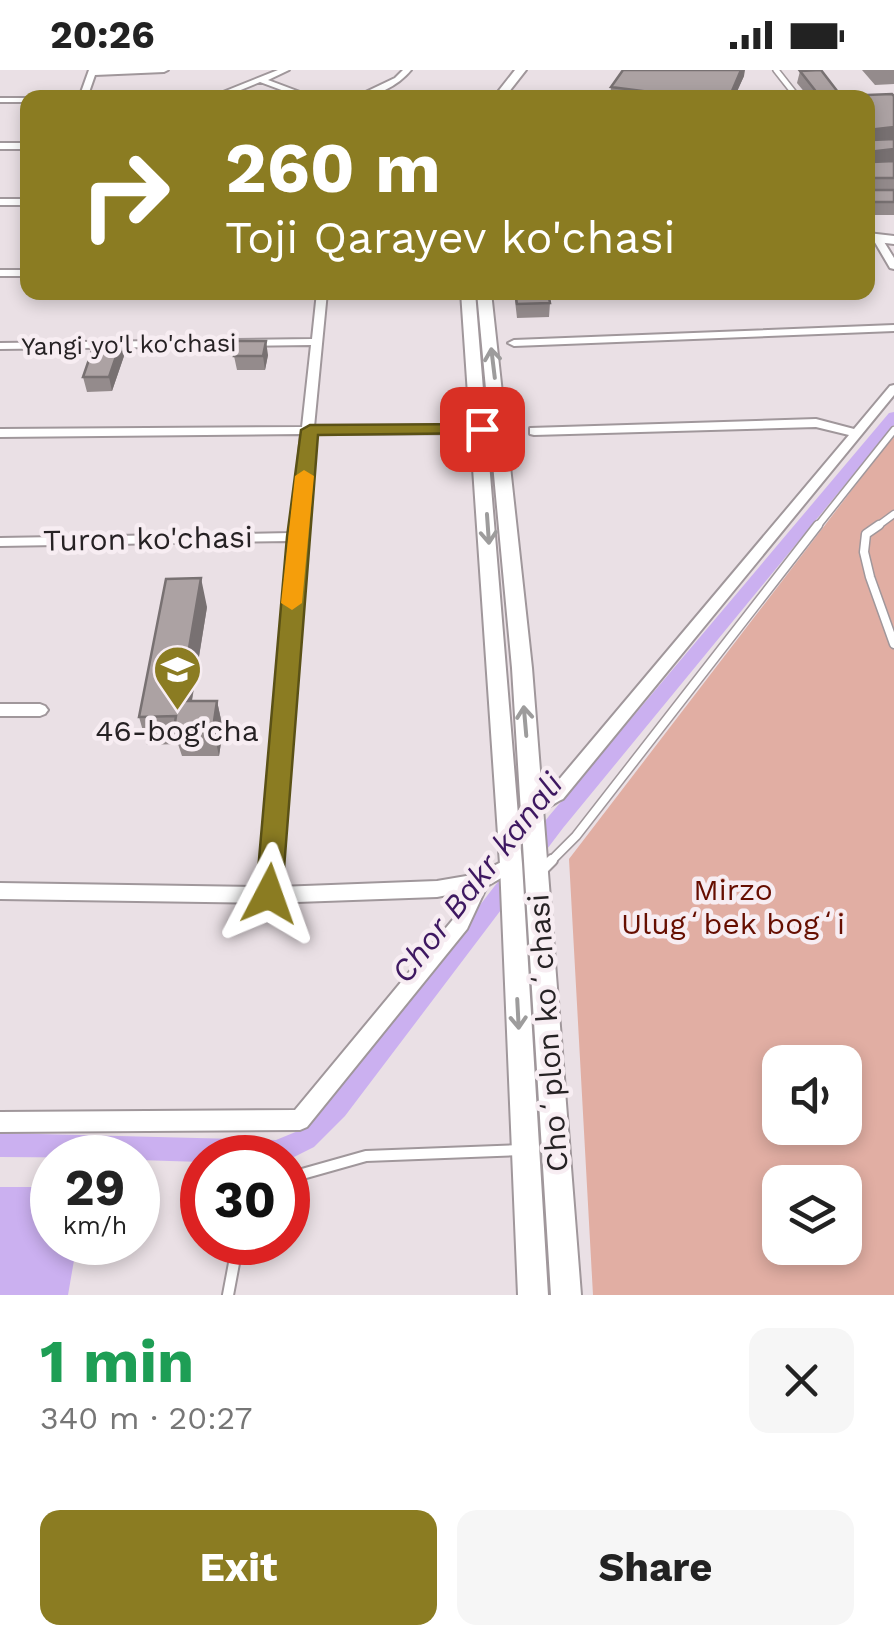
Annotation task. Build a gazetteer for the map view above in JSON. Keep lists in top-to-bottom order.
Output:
{
  "streets": {
    "main road": ["Choʻplon koʻchasi"],
    "street": ["Yangi yo'l ko'chasi", "Turon ko'chasi"]
  },
  "water": ["Chor Bakr kanali"],
  "parks": ["Mirzo Ulugʻbek bogʻi"],
  "places": {
    "school or university": ["46-bog'cha"]
  },
  "page": {
    "status": "20:26",
    "turn": ["260 m", "Toji Qarayev ko'chasi"],
    "speed": "29 km/h",
    "limit": "30",
    "heading": ["1 min", "340 m · 20:27"],
    "buttons": ["Exit", "Share"]
  }
}
